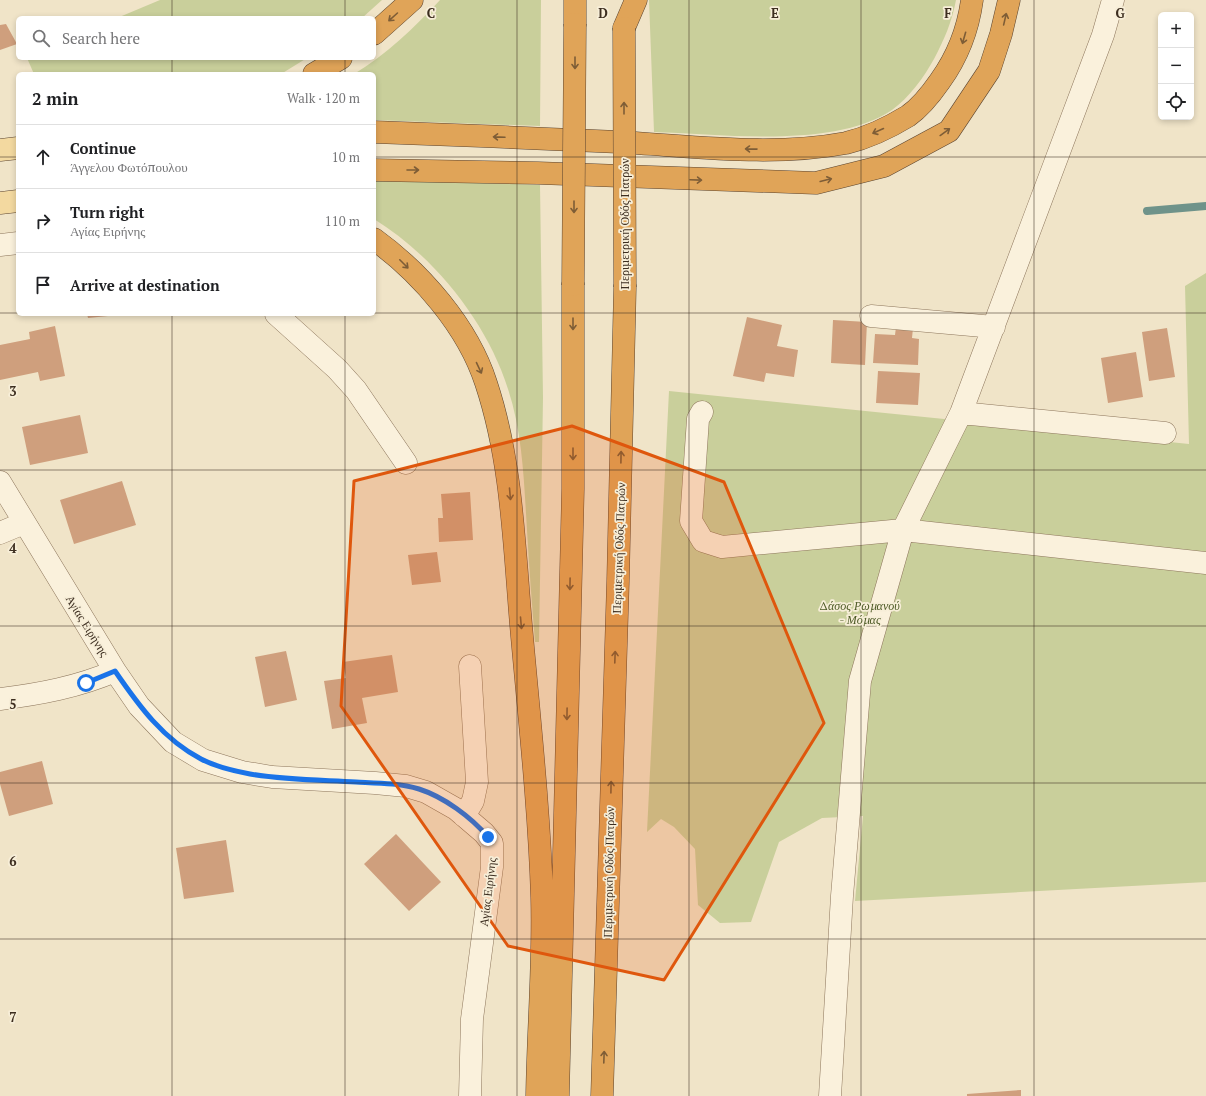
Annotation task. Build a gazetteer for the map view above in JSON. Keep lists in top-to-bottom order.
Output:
{
  "streets": {
    "highway": ["Περιμετρική Οδός Πατρών"],
    "street": ["Αγίας Ειρήνης"]
  },
  "parks": ["Δάσος Ρωμανού - Μόμας"],
  "page": {
    "map_buttons": ["+", "−"],
    "search": "Search here",
    "heading": ["2 min", "Walk · 120 m"],
    "list": [
      ["Continue", "Άγγελου Φωτόπουλου", "10 m"],
      ["Turn right", "Αγίας Ειρήνης", "110 m"],
      "Arrive at destination"
    ]
  },
  "grid": {
    "columns": [
      "C",
      "D",
      "E",
      "F",
      "G"
    ],
    "rows": [
      "3",
      "4",
      "5",
      "6",
      "7"
    ]
  }
}
